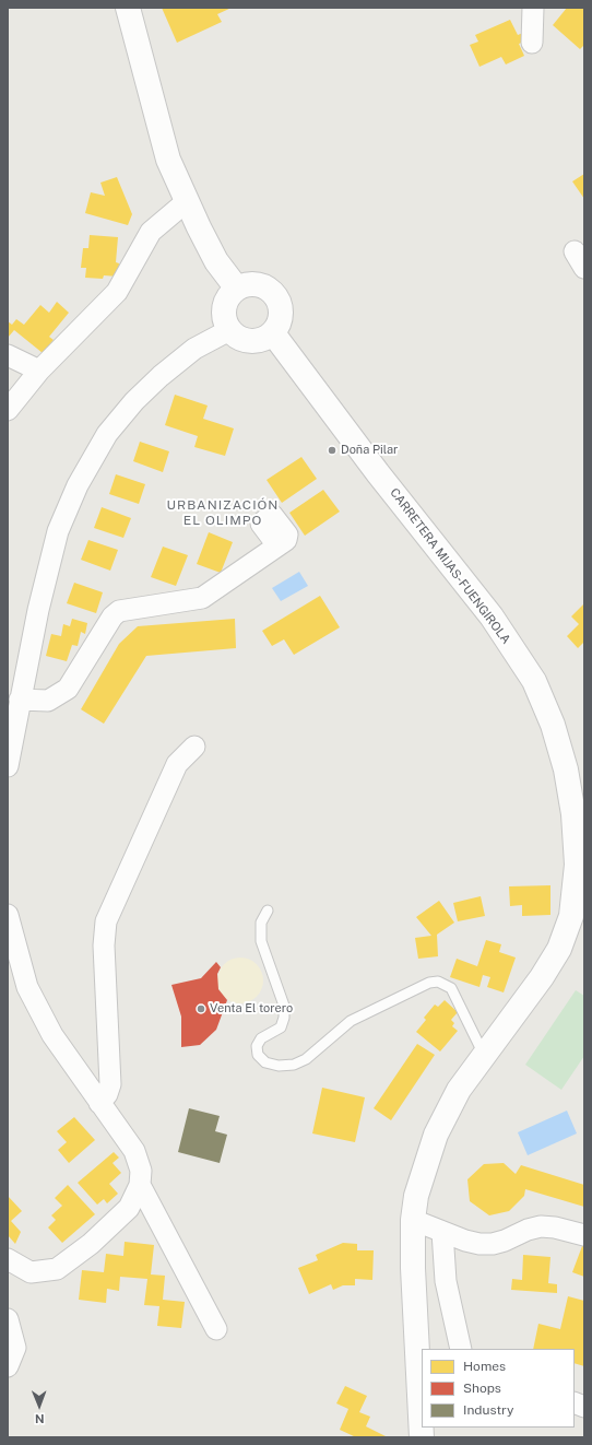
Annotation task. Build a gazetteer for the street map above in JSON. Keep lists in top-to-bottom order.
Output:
{
  "streets": {
    "main road": ["CARRETERA MIJAS-FUENGIROLA"]
  },
  "districts": ["URBANIZACIÓN EL OLIMPO"],
  "places": ["Doña Pilar", "Venta El torero"],
  "legend": ["Homes", "Shops", "Industry"],
  "north": "bottom"
}
